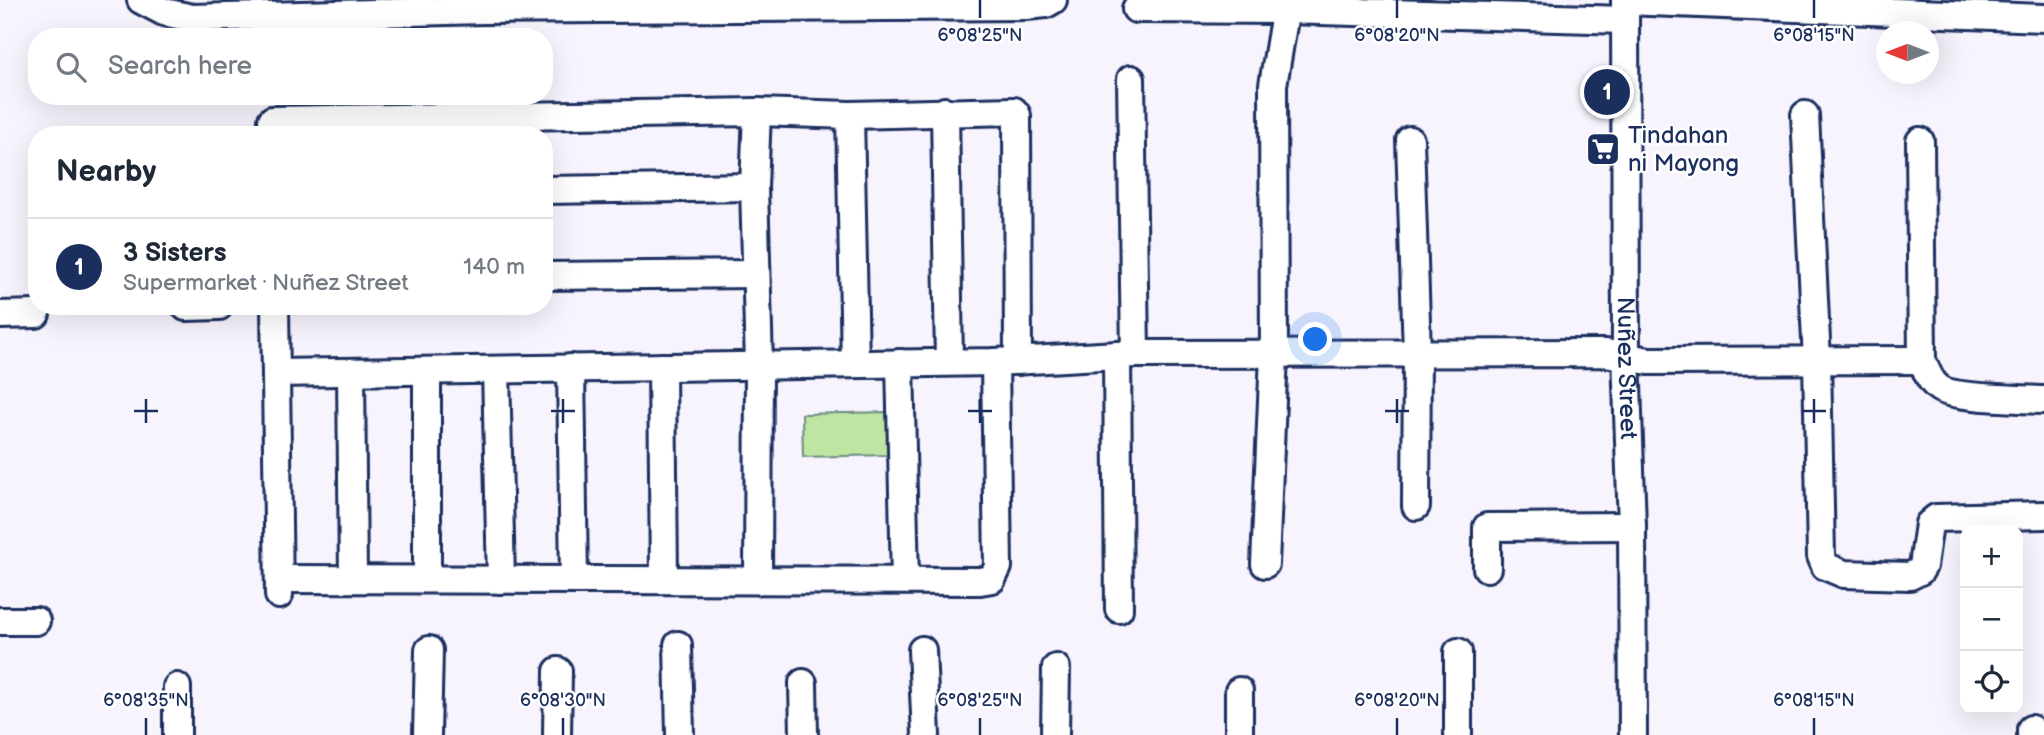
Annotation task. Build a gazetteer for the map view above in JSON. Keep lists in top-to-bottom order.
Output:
{
  "streets": {
    "street": ["Nuñez Street"]
  },
  "places": {
    "supermarket": ["Tindahan ni Mayong"]
  },
  "north": "left",
  "page": {
    "search": "Search here",
    "pins": "1",
    "heading": "Nearby",
    "list": [
      {
        "mark": "1",
        "name": "3 Sisters",
        "note": "Supermarket · Nuñez Street",
        "value": "140 m"
      }
    ],
    "map_buttons": ["+", "−"]
  },
  "coordinates": [
    "6°08'25\"N",
    "6°08'20\"N",
    "6°08'15\"N",
    "6°08'35\"N",
    "6°08'30\"N"
  ]
}
